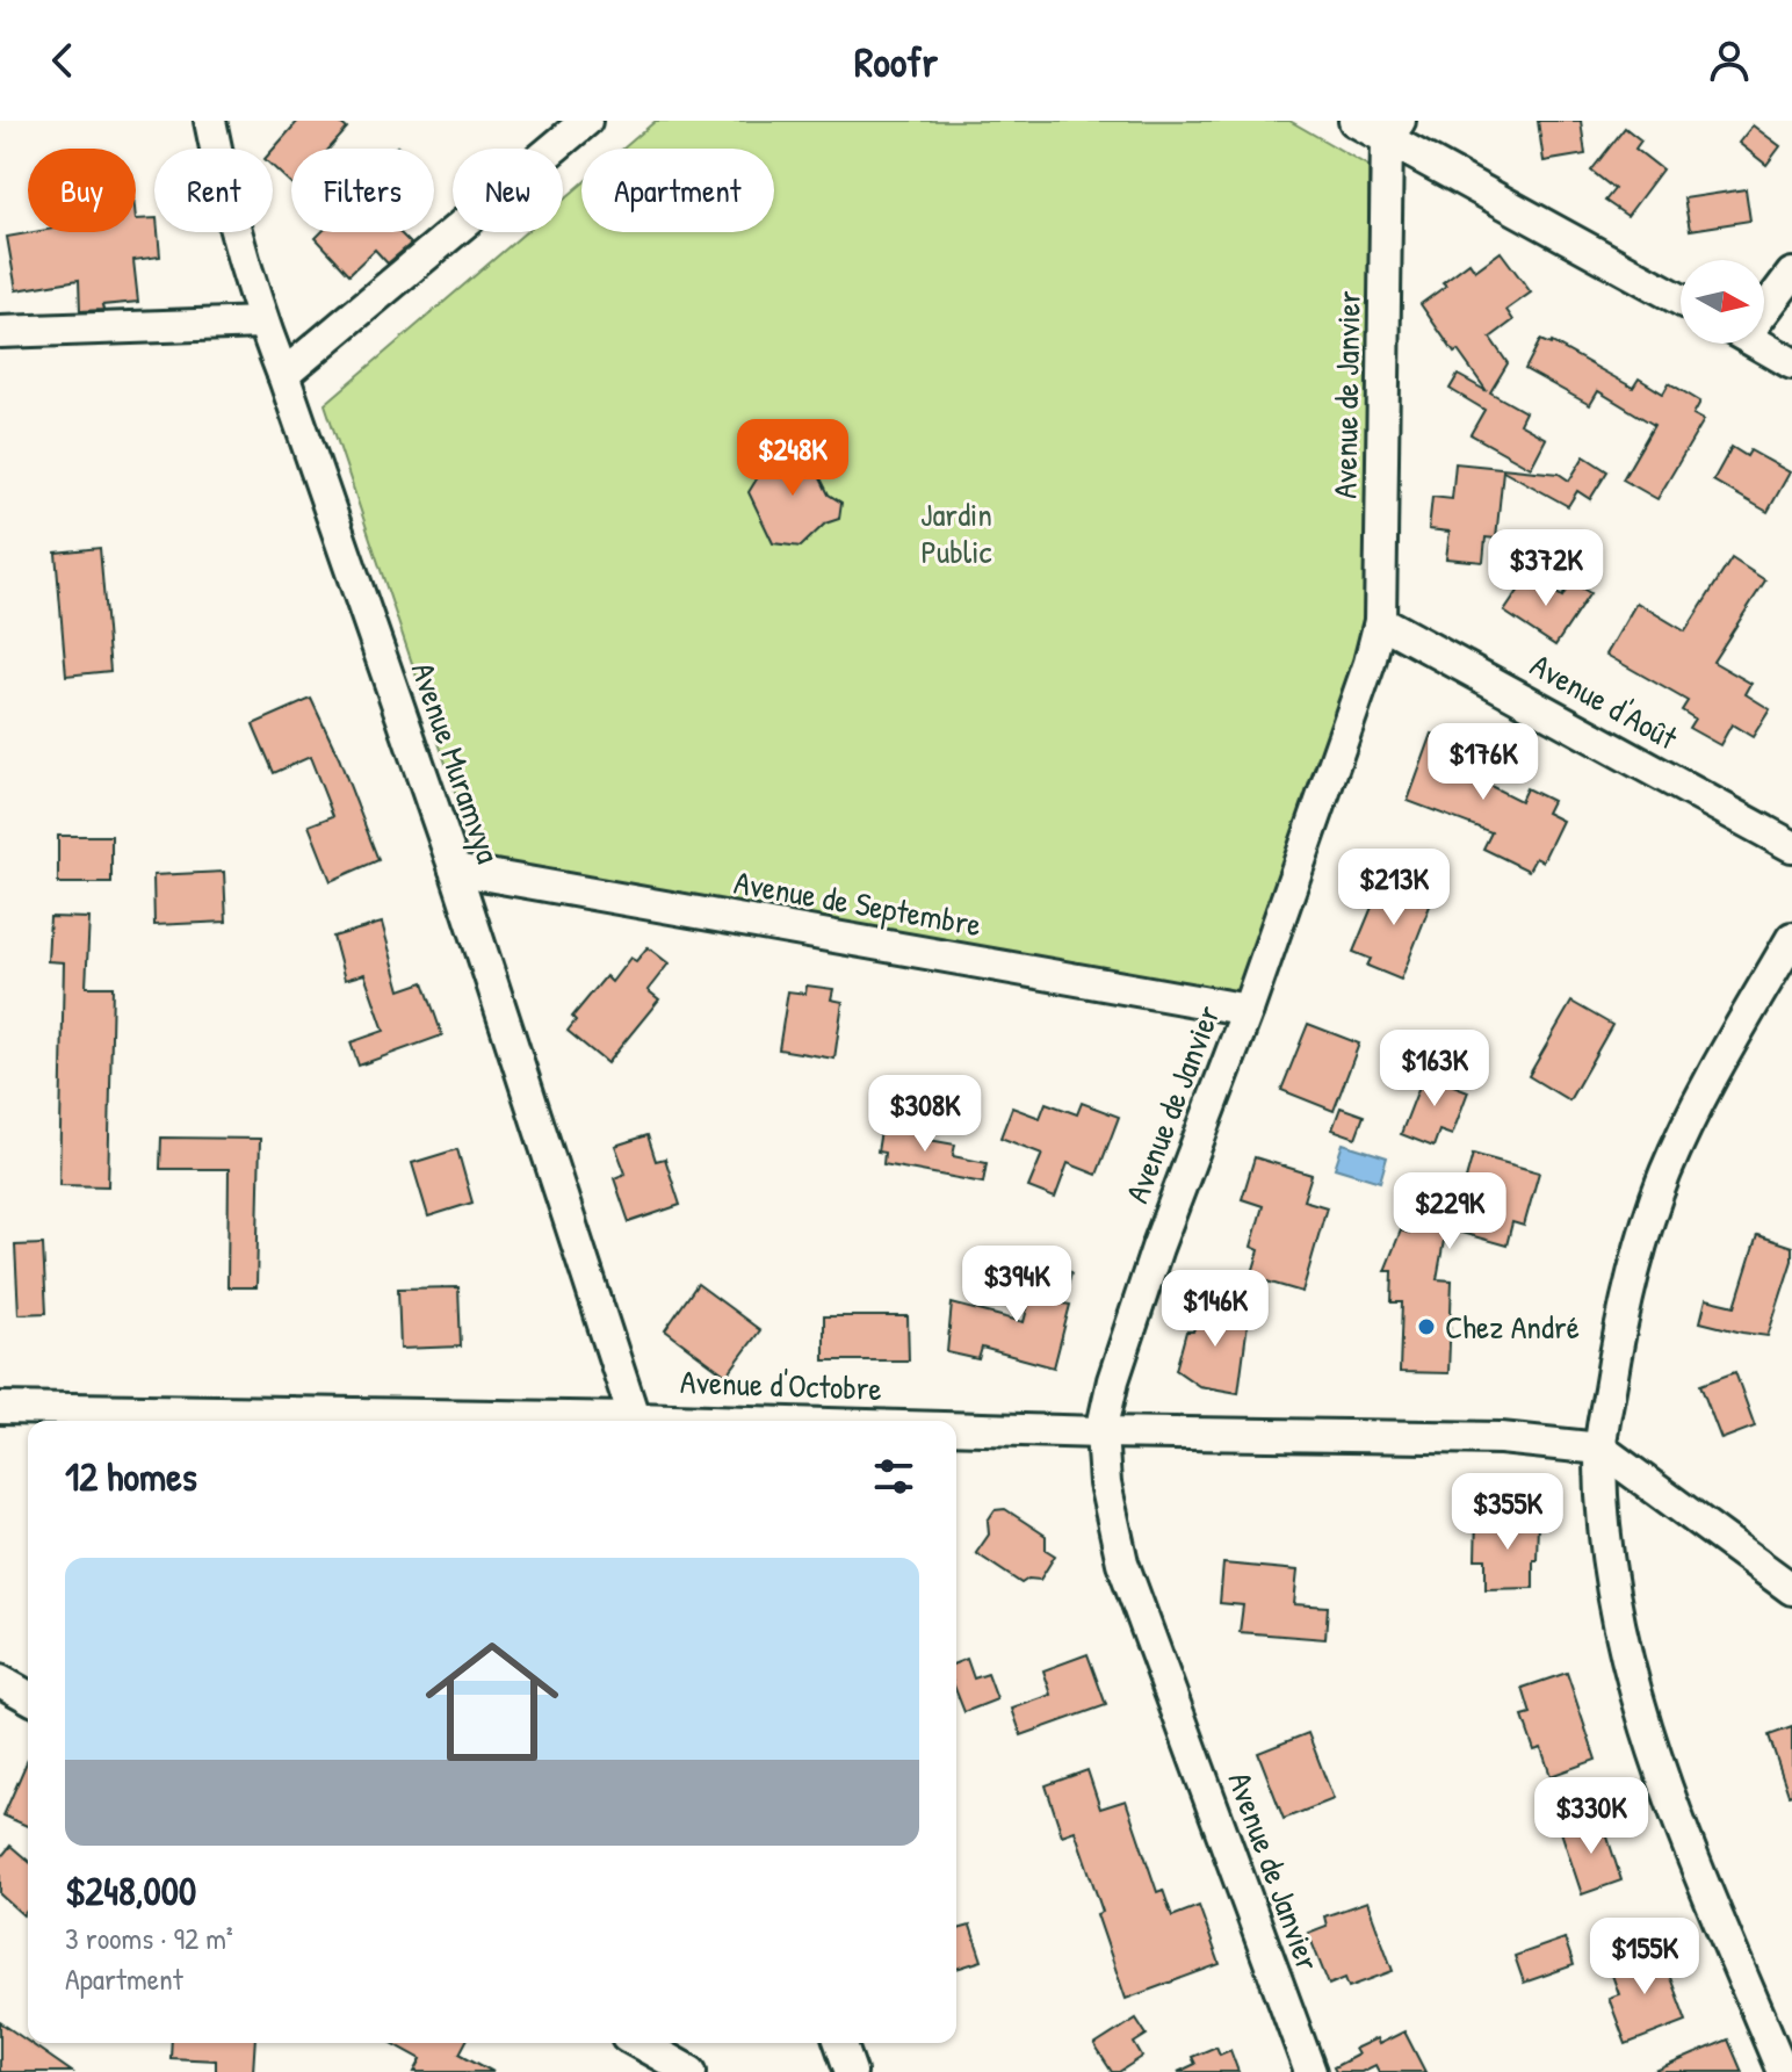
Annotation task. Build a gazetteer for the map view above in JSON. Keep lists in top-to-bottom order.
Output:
{
  "streets": {
    "street": [
      "Avenue de Janvier",
      "Avenue d'Août",
      "Avenue Muramvya",
      "Avenue de Septembre",
      "Avenue d'Octobre"
    ]
  },
  "crossings": [
    ["Avenue de Janvier", "Avenue d'Août"],
    ["Avenue de Janvier", "Avenue de Septembre"],
    ["Avenue de Janvier", "Avenue d'Octobre"],
    ["Avenue Muramvya", "Avenue de Septembre"]
  ],
  "parks": ["Jardin Public"],
  "places": ["Chez André"],
  "north": "right",
  "page": {
    "header": "Roofr",
    "chip": [
      "Buy",
      "Rent",
      "Filters",
      "New",
      "Apartment"
    ],
    "price": [
      "$248K",
      "$372K",
      "$176K",
      "$213K",
      "$163K",
      "$308K",
      "$229K",
      "$394K",
      "$146K",
      "$355K",
      "$330K",
      "$155K"
    ],
    "heading": "12 homes",
    "list": [
      {
        "name": "$248,000",
        "note": "3 rooms · 92 m² · Apartment"
      }
    ]
  }
}
